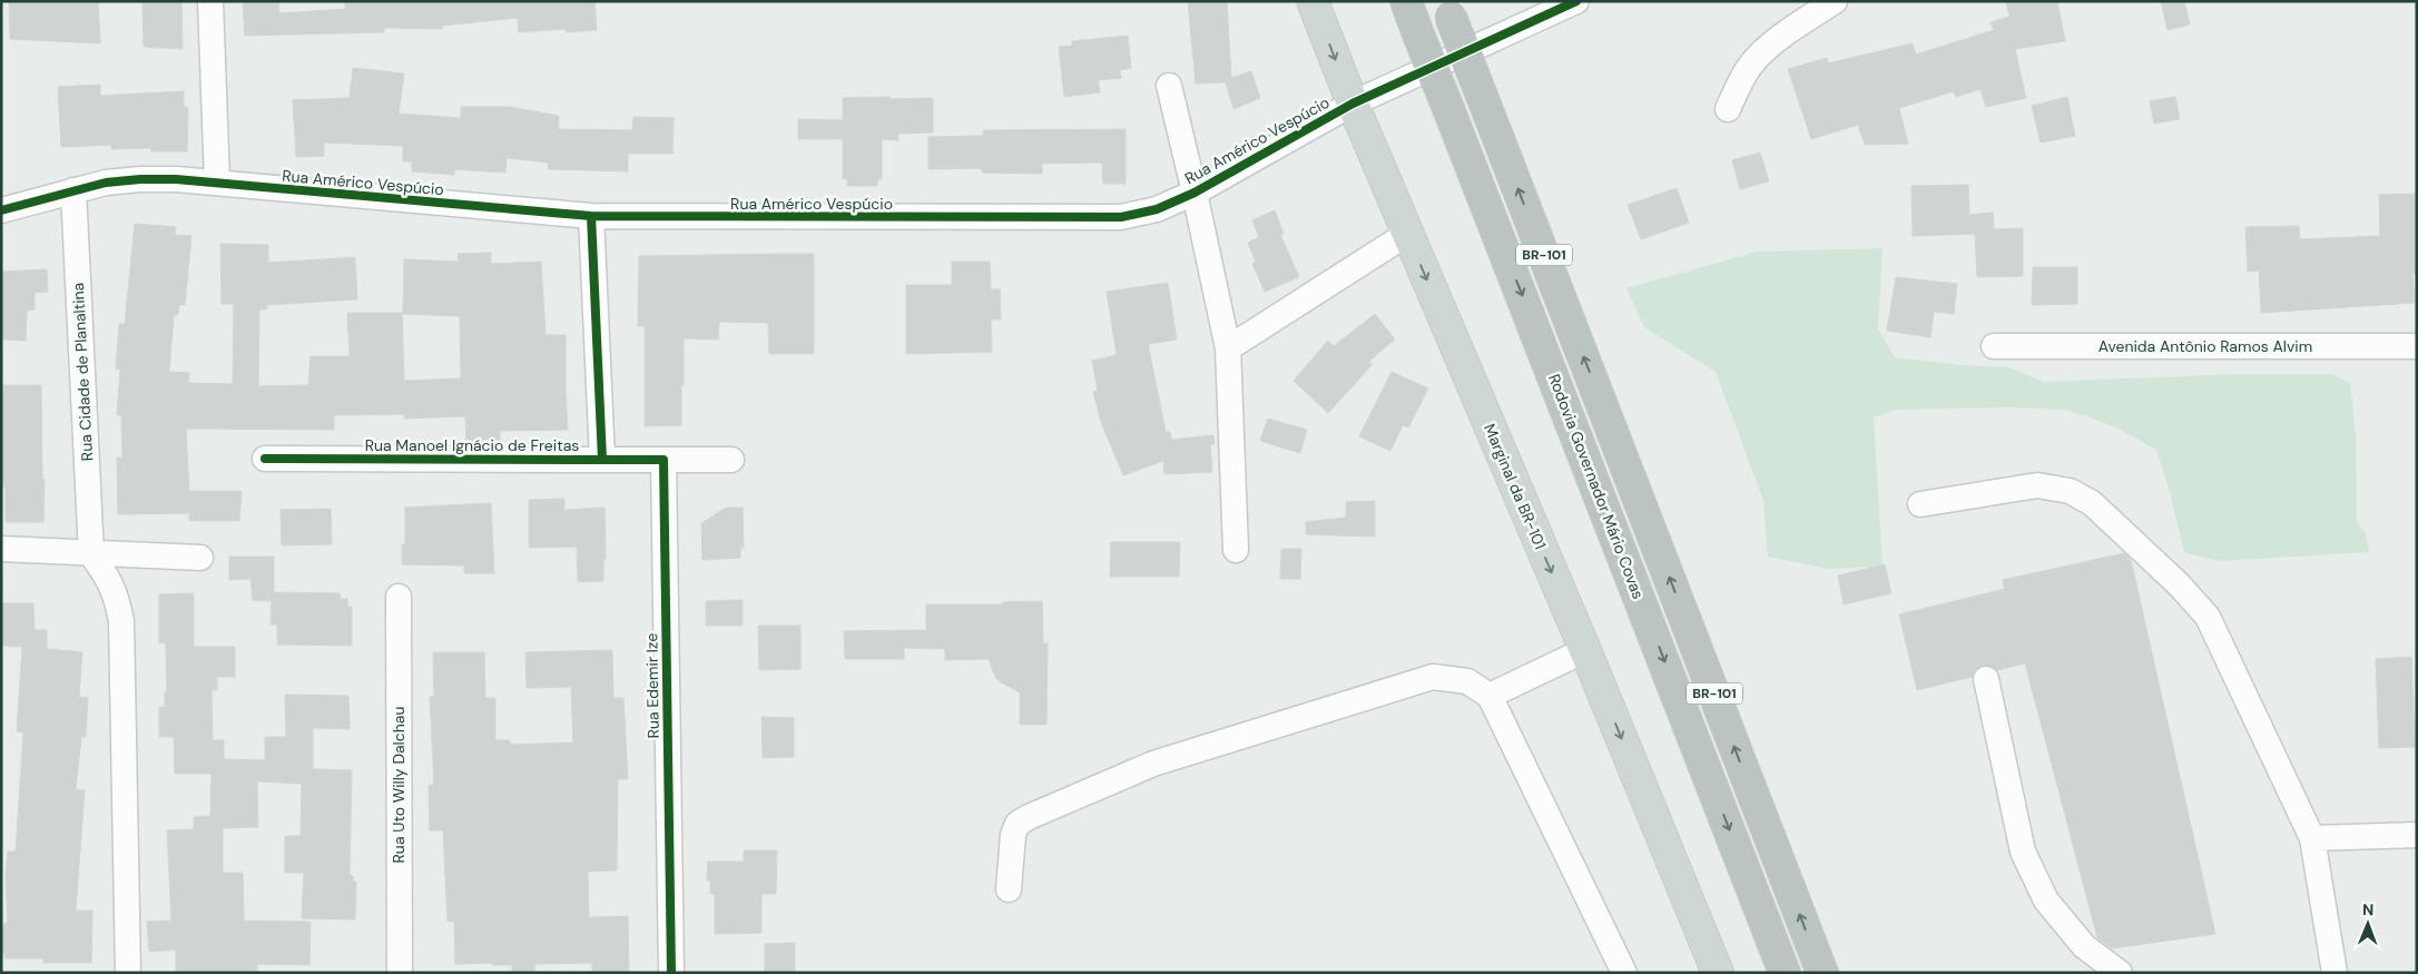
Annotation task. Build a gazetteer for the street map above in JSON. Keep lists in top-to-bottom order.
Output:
{
  "streets": {
    "highway": ["BR-101", "Rodovia Governador Mário Covas"],
    "main road": ["Marginal da BR-101"],
    "street": [
      "Rua Américo Vespúcio",
      "Avenida Antônio Ramos Alvim",
      "Rua Cidade de Planaltina",
      "Rua Manoel Ignácio de Freitas",
      "Rua Edemir Ize",
      "Rua Uto Willy Dalchau"
    ]
  },
  "crossings": [
    ["Rua Américo Vespúcio", "Rua Cidade de Planaltina"],
    ["Rua Américo Vespúcio", "Rua Manoel Ignácio de Freitas"],
    ["Rua Américo Vespúcio", "Marginal da BR-101"]
  ],
  "one_way": ["Marginal da BR-101"],
  "north": "top"
}
